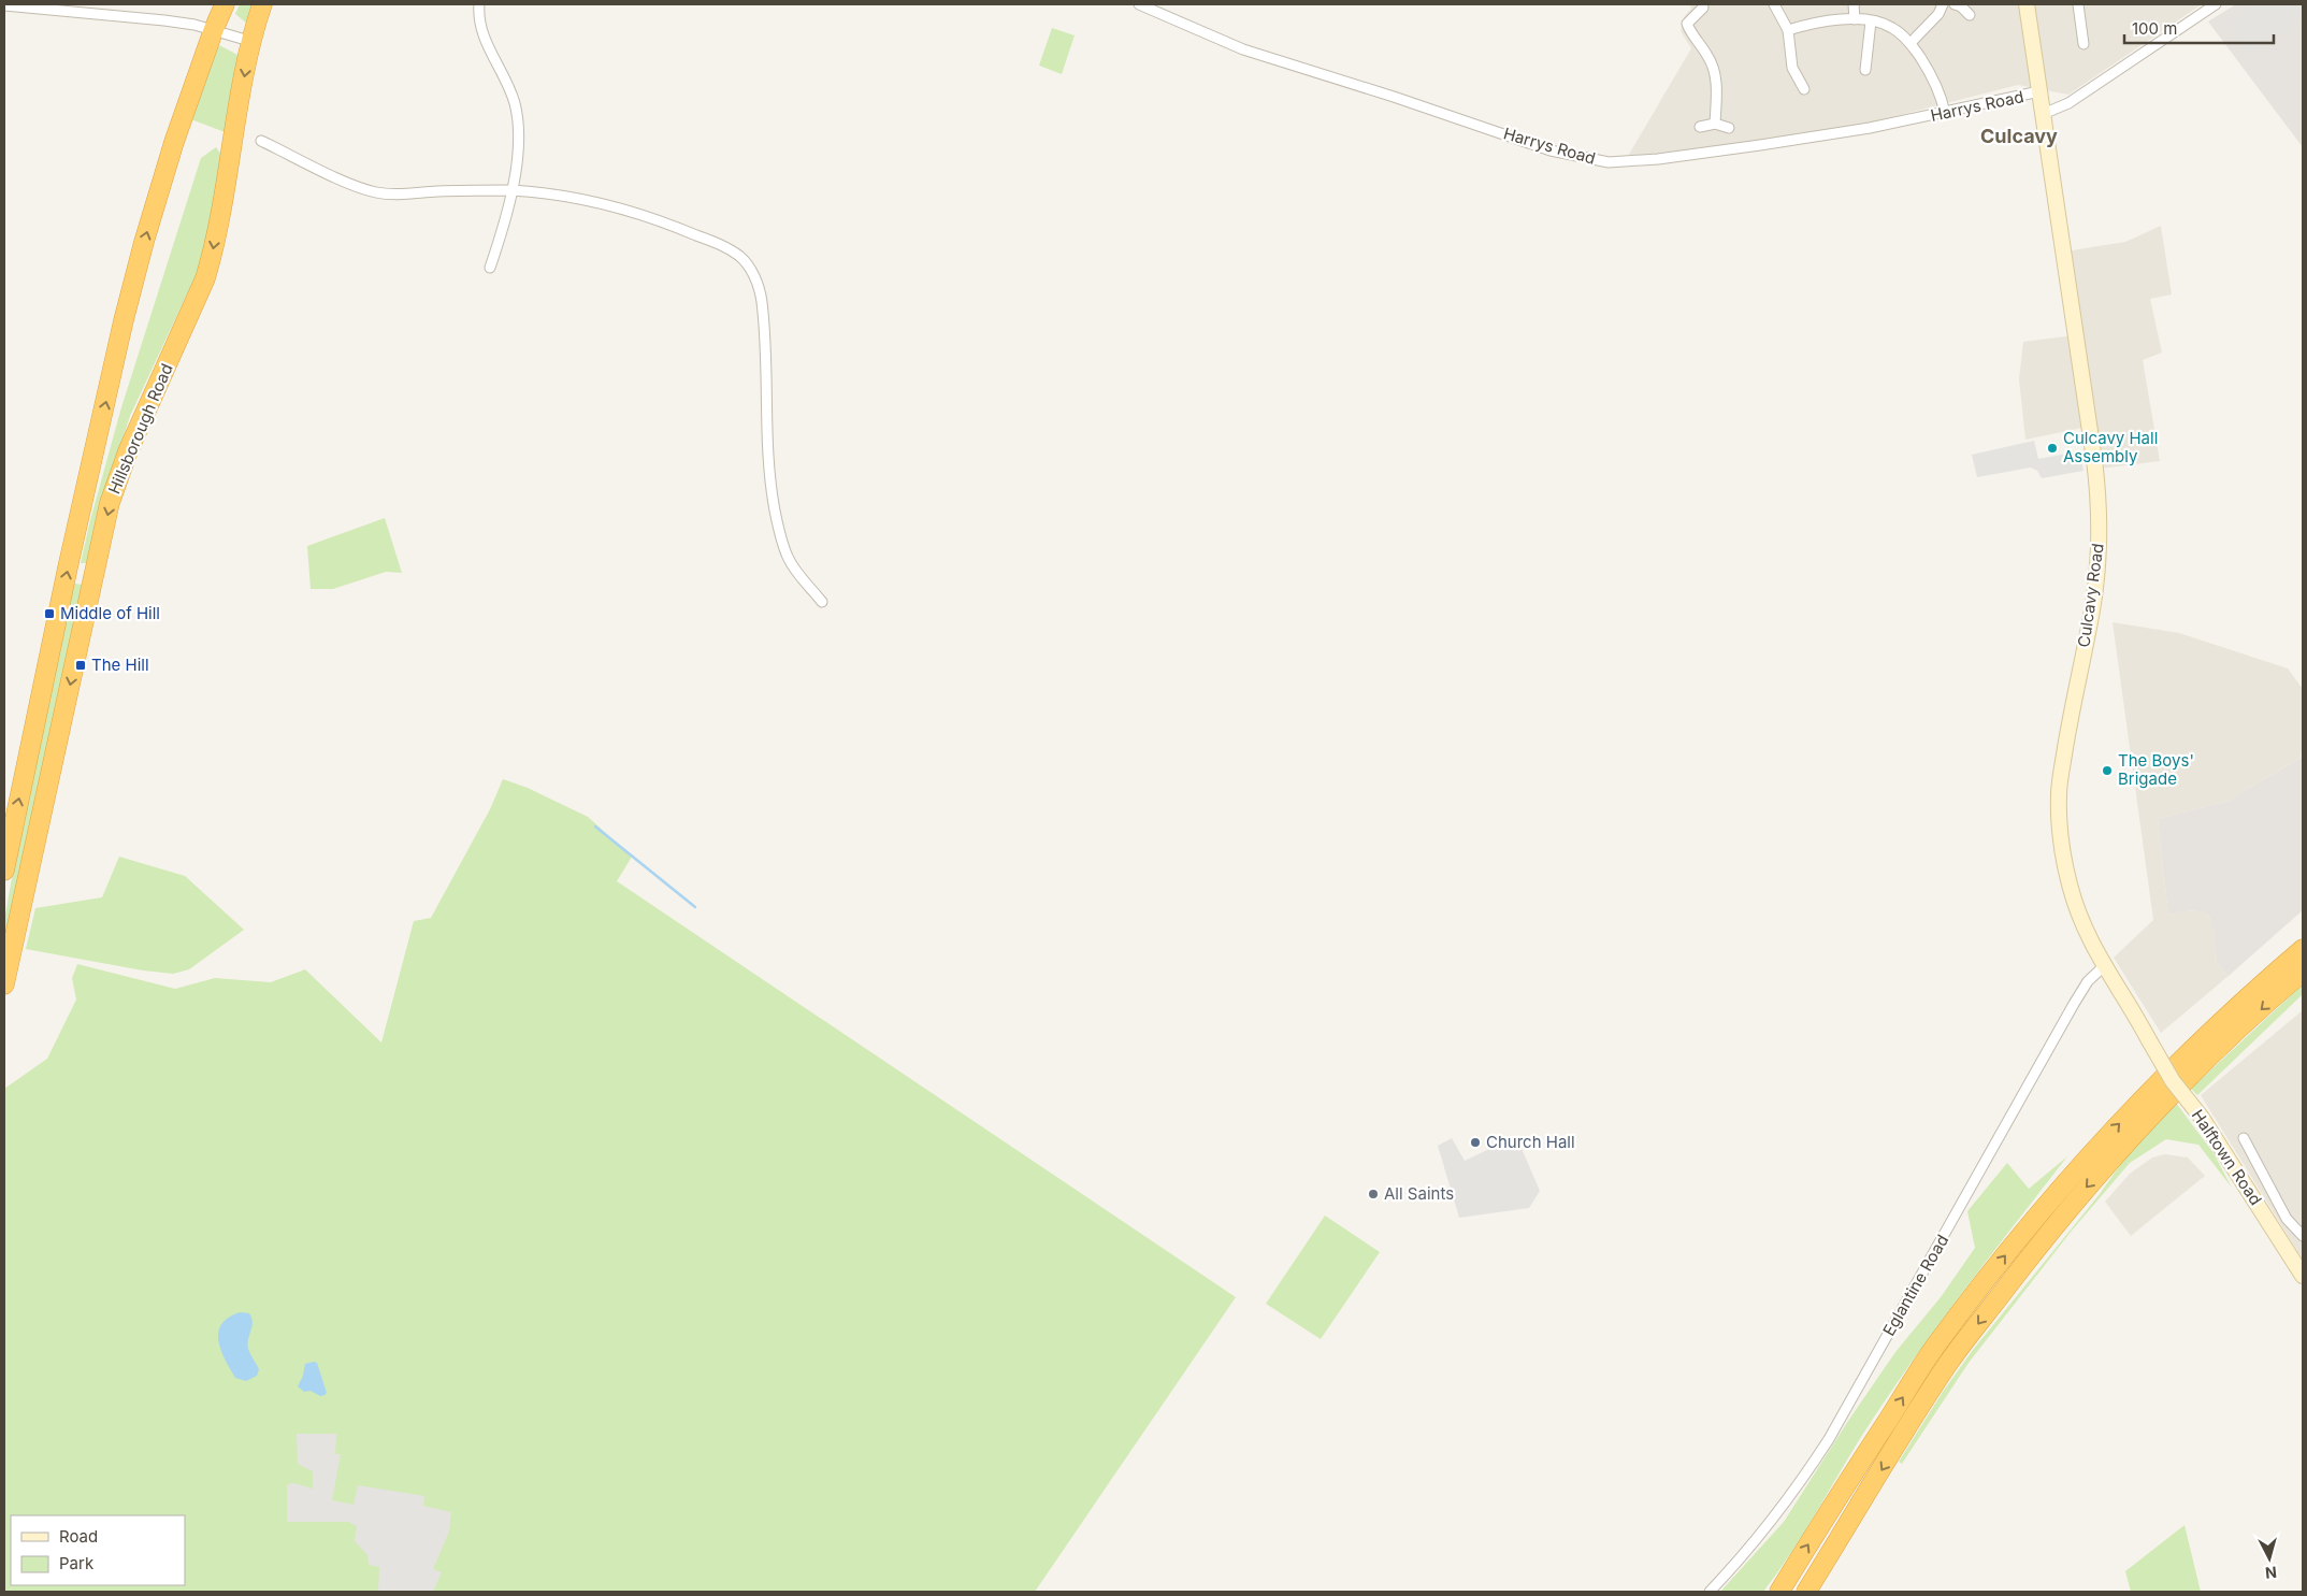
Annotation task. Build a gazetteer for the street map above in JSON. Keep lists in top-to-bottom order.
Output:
{
  "streets": {
    "highway": ["Hillsborough Road"],
    "street": [
      "Harrys Road",
      "Culcavy Road",
      "Halftown Road",
      "Eglantine Road"
    ]
  },
  "crossings": [
    ["Harrys Road", "Culcavy Road"],
    ["Culcavy Road", "Halftown Road"],
    ["Culcavy Road", "Eglantine Road"]
  ],
  "districts": ["Culcavy"],
  "places": {
    "other": [
      "Culcavy Hall Assembly",
      "The Boys' Brigade",
      "Church Hall",
      "All Saints"
    ],
    "transit": ["Middle of Hill", "The Hill"]
  },
  "legend": ["Road", "Park"],
  "scale_bar": "100 m",
  "north": "bottom"
}
